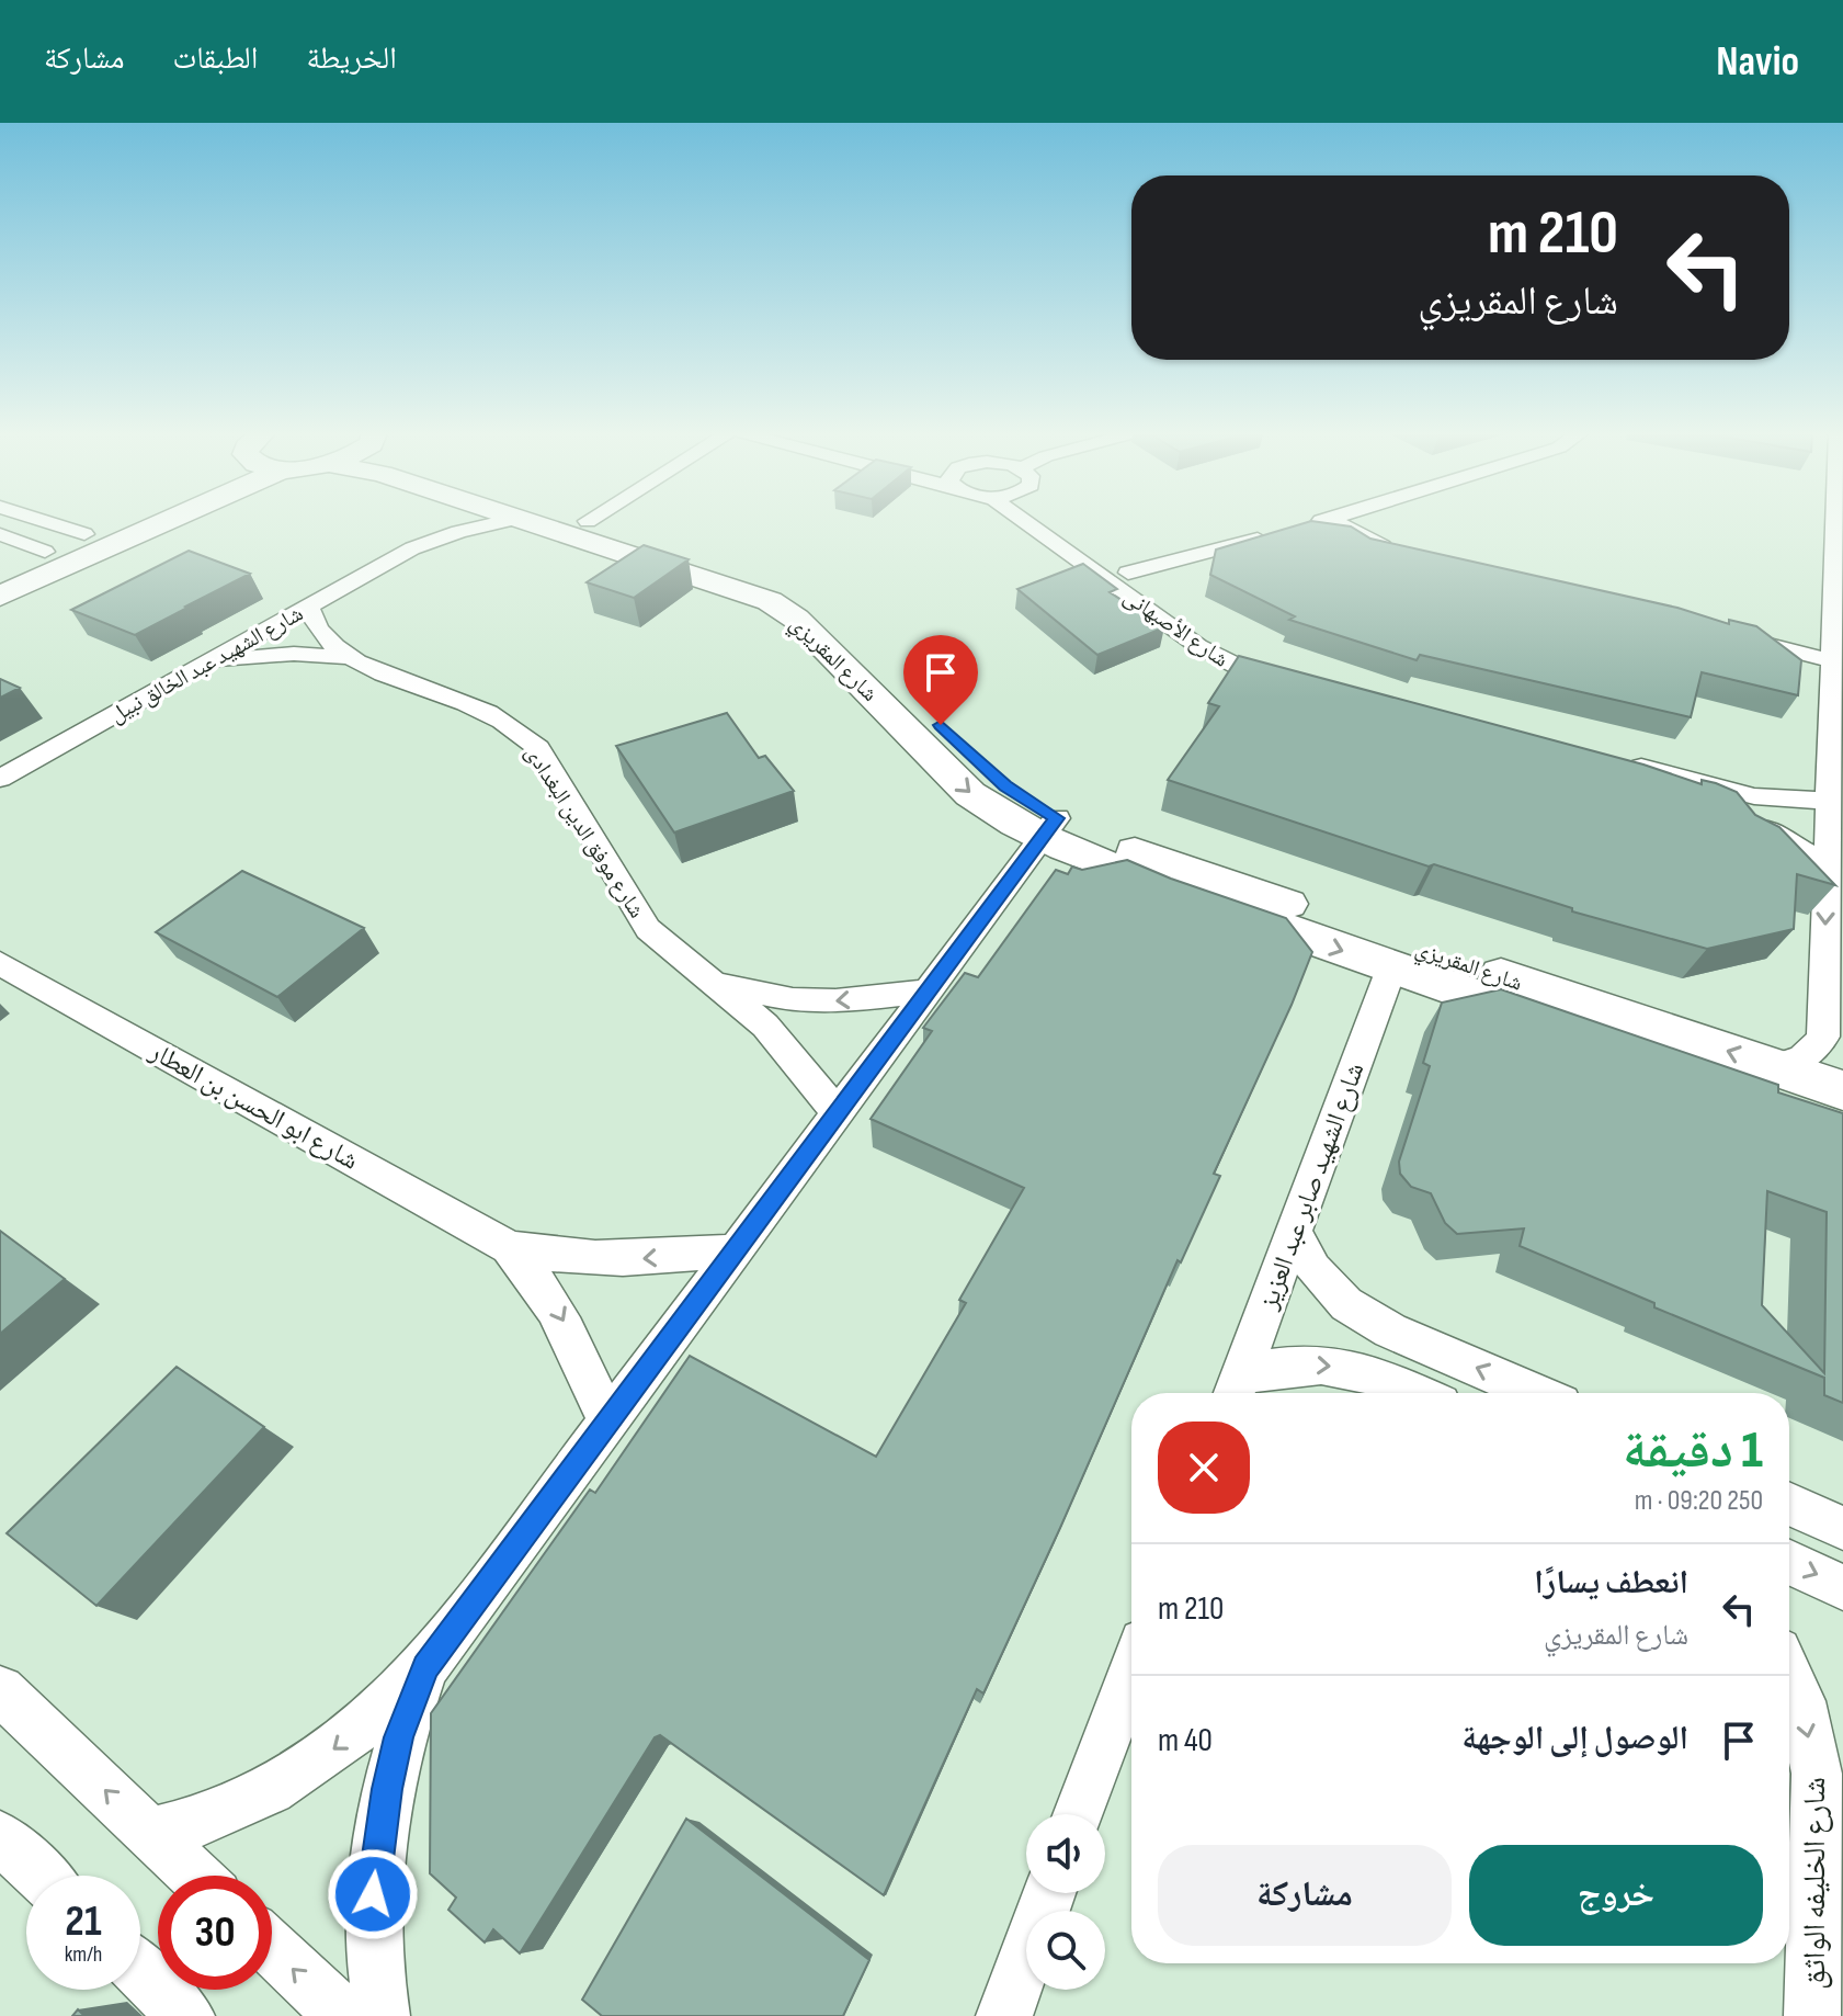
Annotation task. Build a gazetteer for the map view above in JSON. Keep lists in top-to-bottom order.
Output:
{
  "streets": {
    "street": [
      "شارع الأصبهانى",
      "شارع المقريزي",
      "شارع الشهيد عبد الخالق نبيل",
      "شارع موفق الدين البغدادى",
      "شارع ابو الحسن بن العطار",
      "شارع الشهيد صابر عبد العزيز",
      "شارع الخليفه الواثق"
    ]
  },
  "crossings": [
    ["شارع المقريزي", "شارع الشهيد صابر عبد العزيز"],
    ["شارع الشهيد عبد الخالق نبيل", "شارع موفق الدين البغدادى"]
  ],
  "one_way": ["شارع الخليفه الواثق"],
  "page": {
    "header": "Navio",
    "nav": ["الخريطة", "الطبقات", "مشاركة"],
    "turn": ["210 m", "شارع المقريزي"],
    "heading": ["1 دقيقة", "250 m · 09:20"],
    "list": [
      {
        "name": "انعطف يسارًا",
        "note": "شارع المقريزي",
        "value": "210 m"
      },
      {
        "name": "الوصول إلى الوجهة",
        "value": "40 m"
      }
    ],
    "buttons": ["خروج", "مشاركة"],
    "speed": "21 km/h",
    "limit": "30"
  }
}
